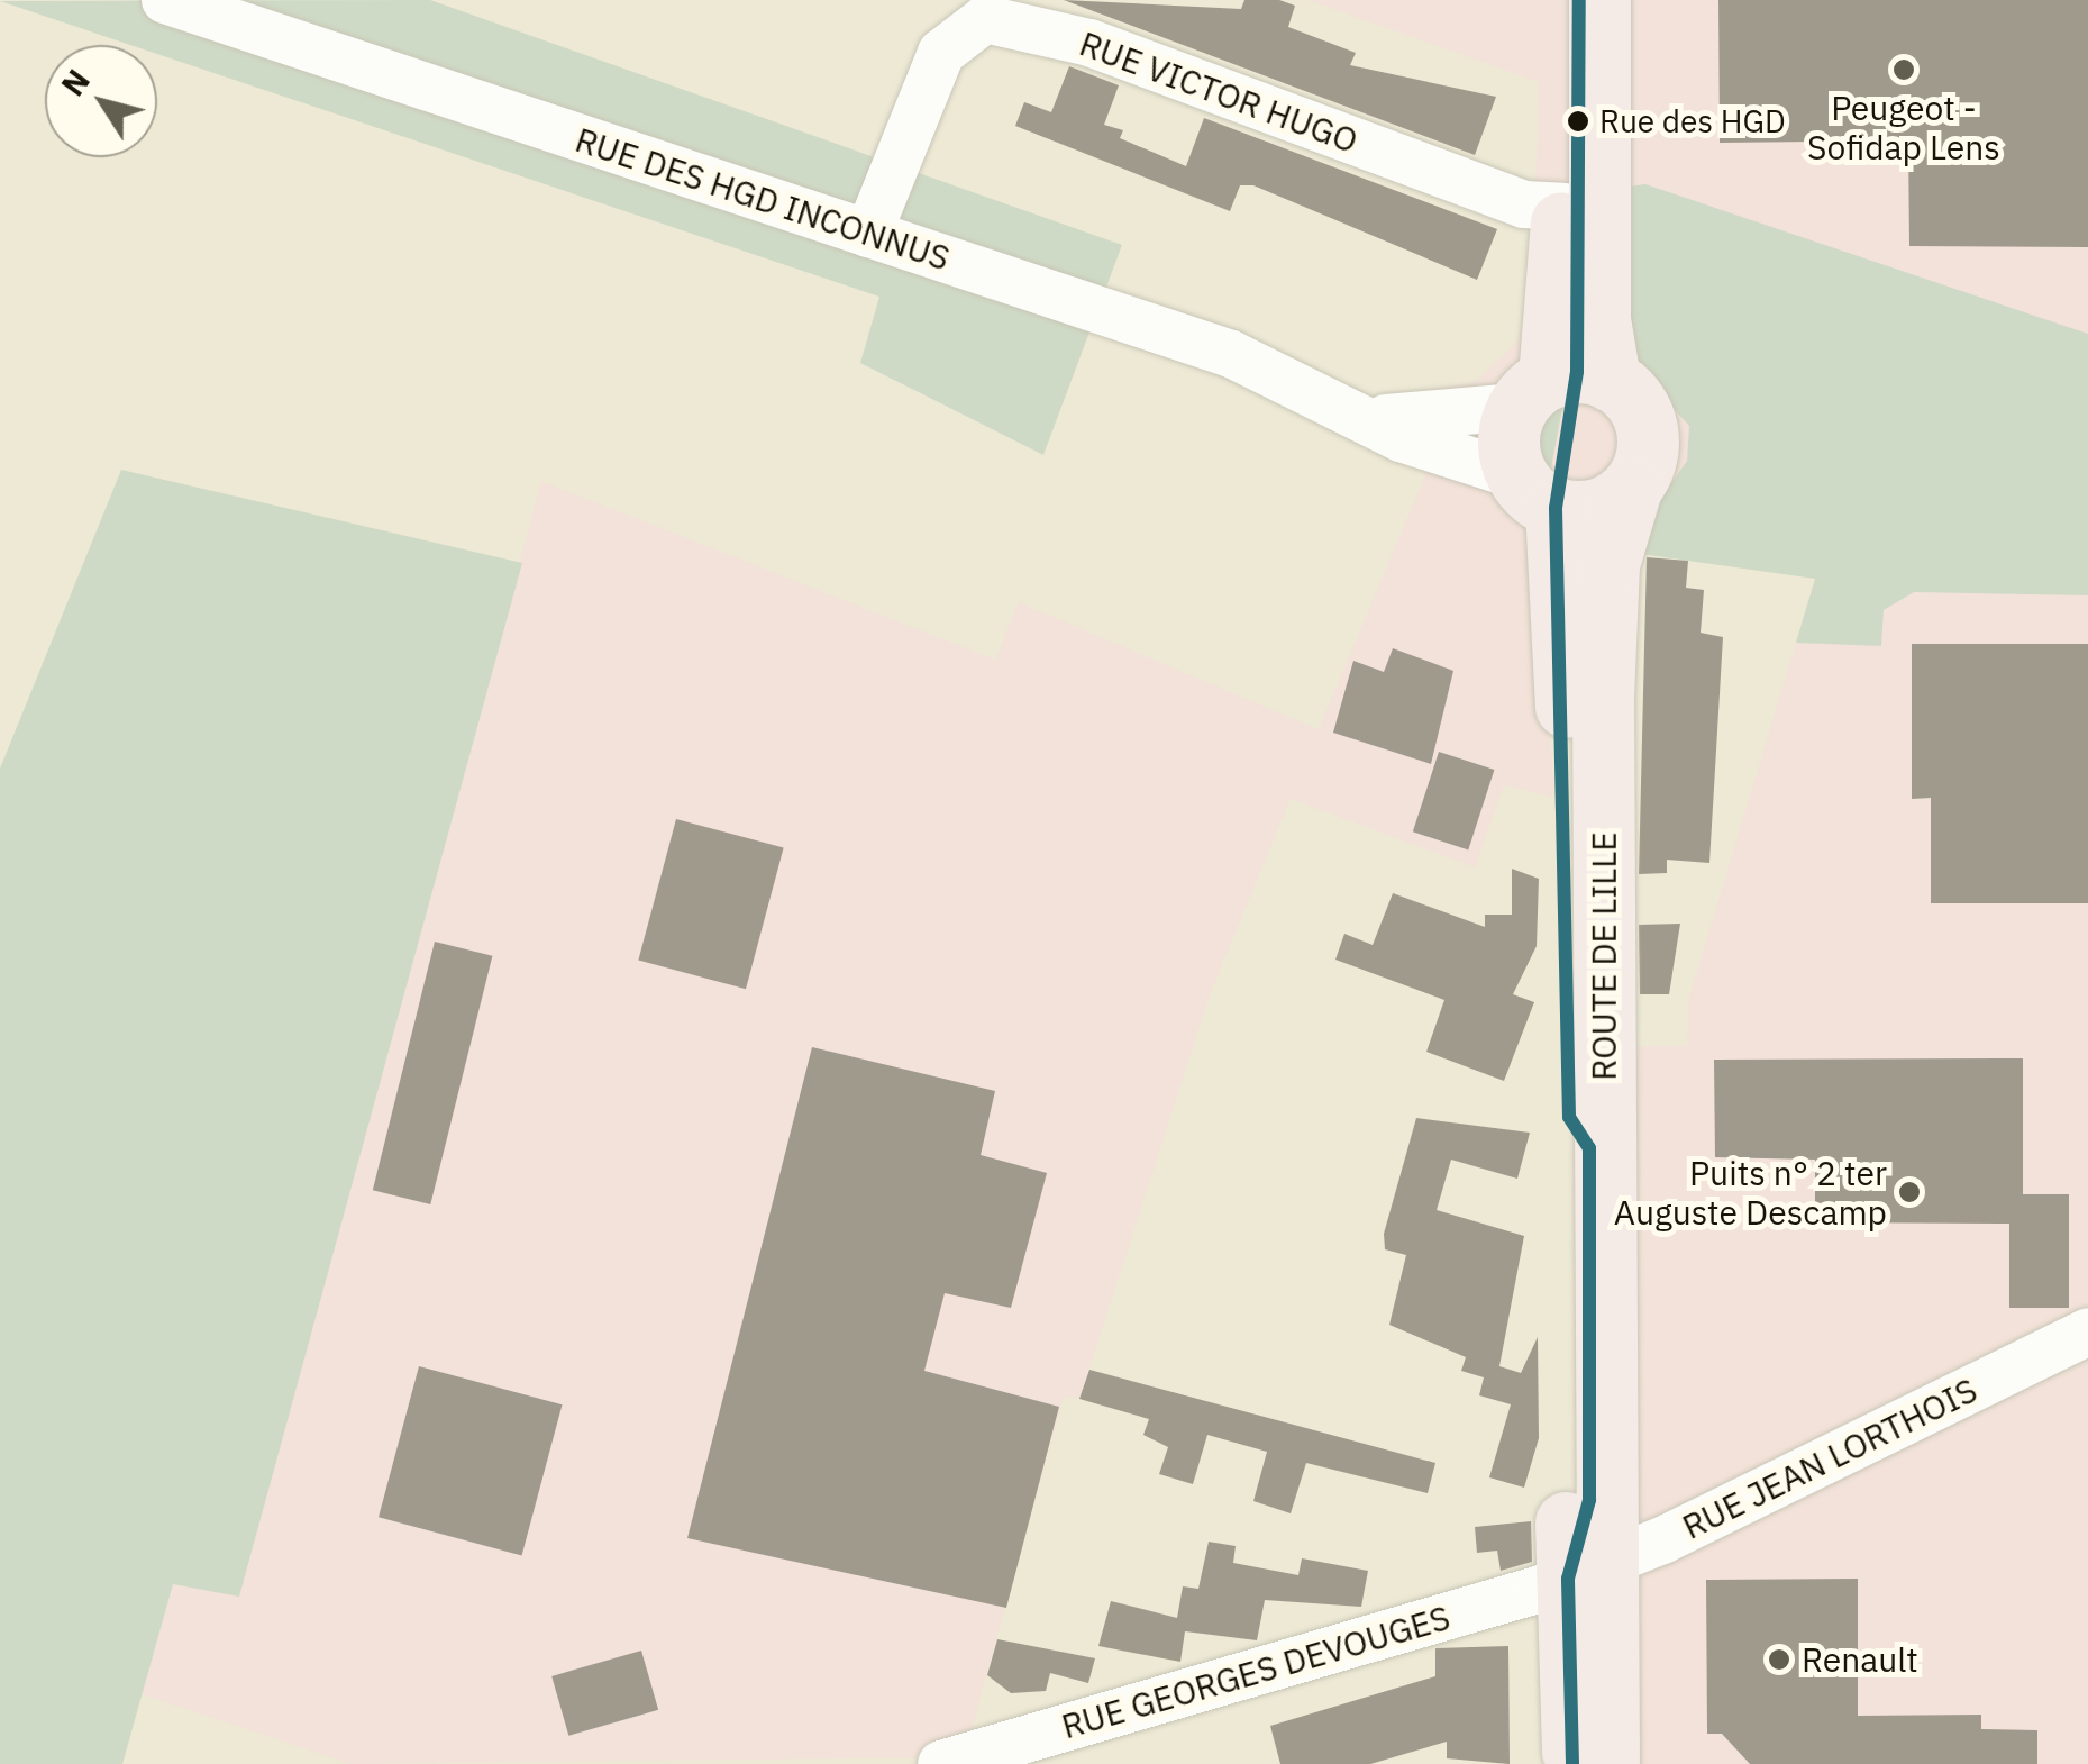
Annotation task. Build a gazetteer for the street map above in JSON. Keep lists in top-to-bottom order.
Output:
{
  "streets": {
    "main road": ["ROUTE DE LILLE"],
    "street": [
      "RUE VICTOR HUGO",
      "RUE DES HGD INCONNUS",
      "RUE JEAN LORTHOIS",
      "RUE GEORGES DEVOUGES"
    ]
  },
  "crossings": [
    ["RUE VICTOR HUGO", "RUE DES HGD INCONNUS"],
    ["RUE DES HGD INCONNUS", "ROUTE DE LILLE"],
    ["ROUTE DE LILLE", "RUE JEAN LORTHOIS"],
    ["ROUTE DE LILLE", "RUE GEORGES DEVOUGES"],
    ["RUE JEAN LORTHOIS", "RUE GEORGES DEVOUGES"]
  ],
  "places": [
    "Peugeot - Sofidap Lens",
    "Rue des HGD",
    "Puits n° 2 ter Auguste Descamp",
    "Renault"
  ],
  "north": "top left"
}
